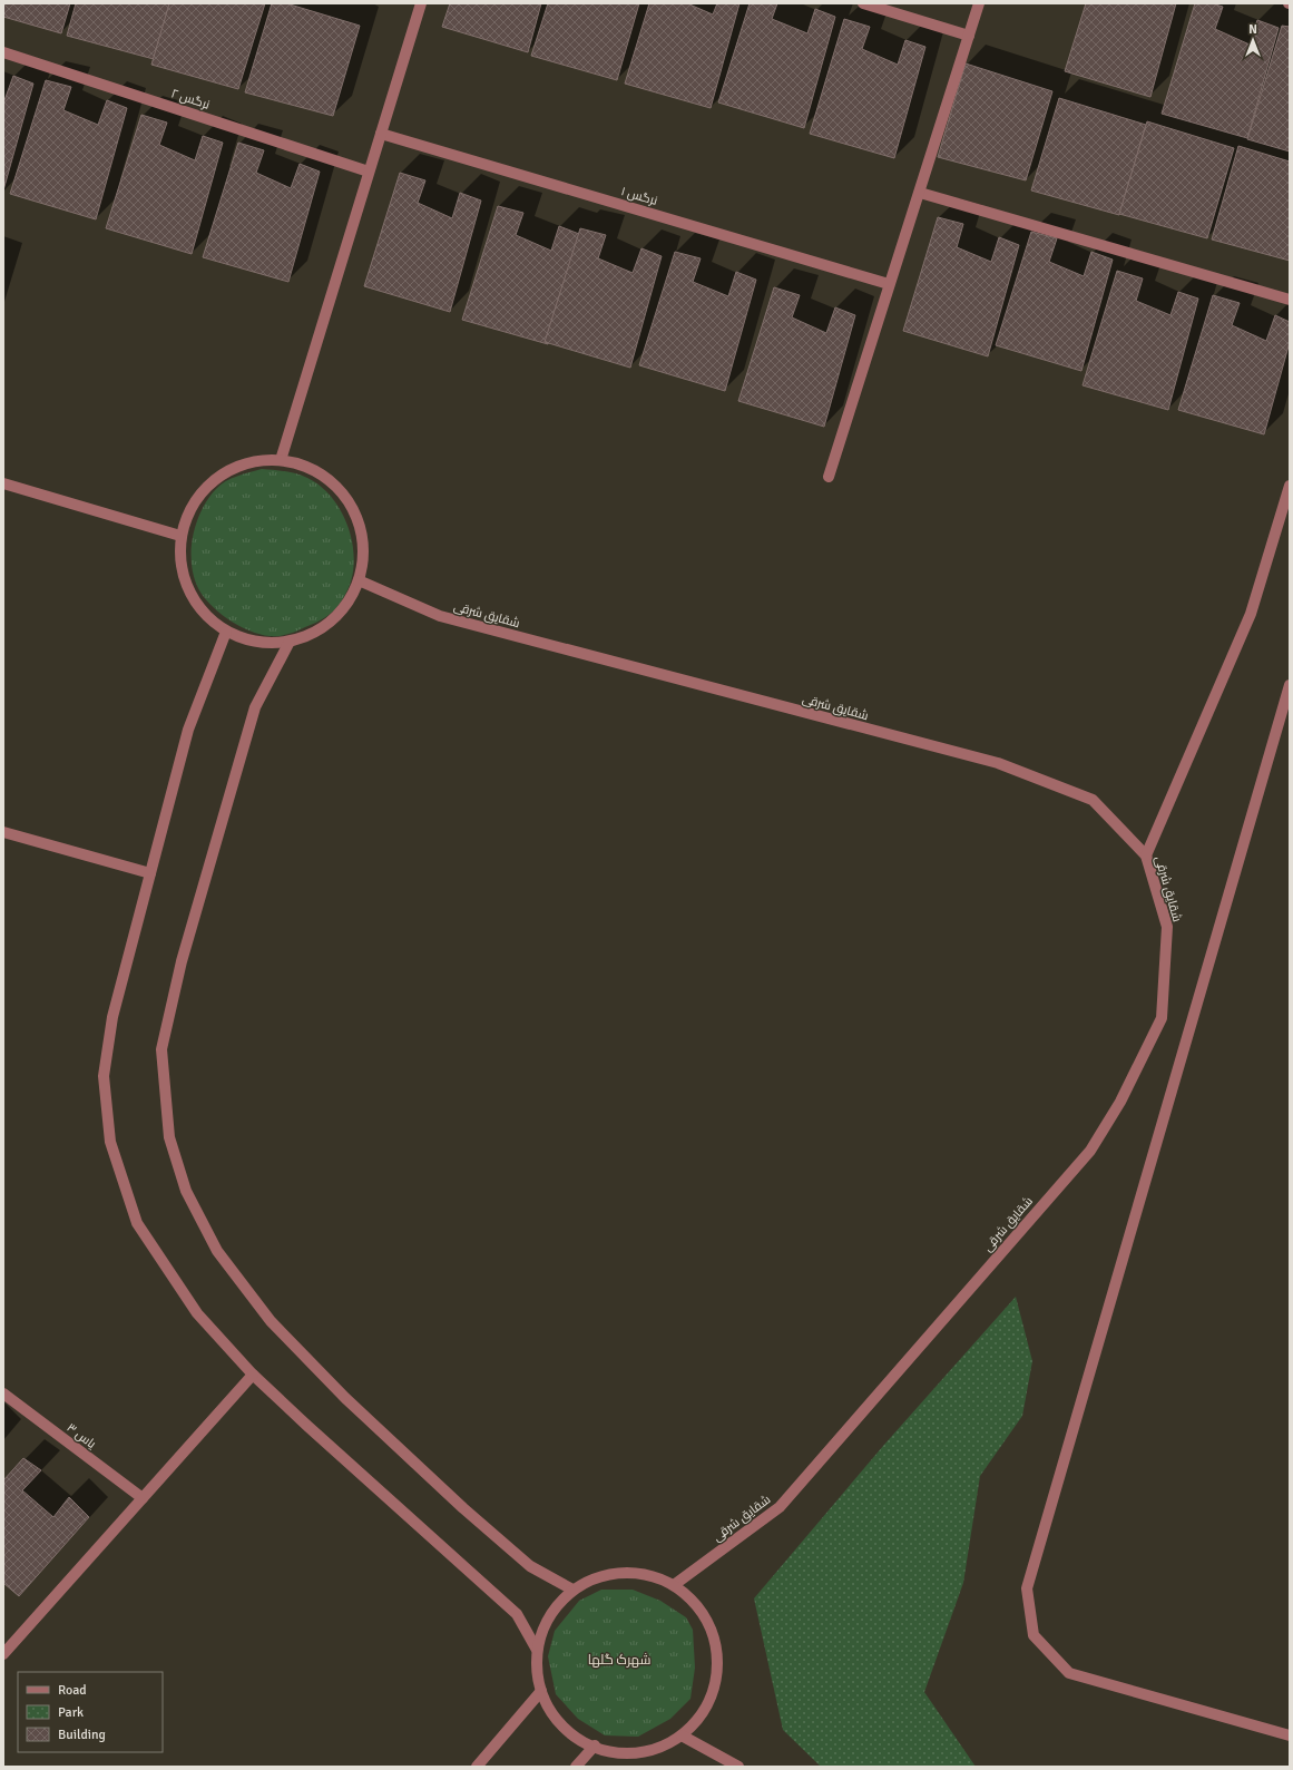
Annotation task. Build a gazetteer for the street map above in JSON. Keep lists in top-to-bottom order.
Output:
{
  "streets": {
    "street": [
      "نرگس ۲",
      "نرگس ۱",
      "شقایق شرقی",
      "یاس ۳"
    ]
  },
  "districts": ["شهرک گلها"],
  "legend": ["Road", "Park", "Building"],
  "north": "top"
}
